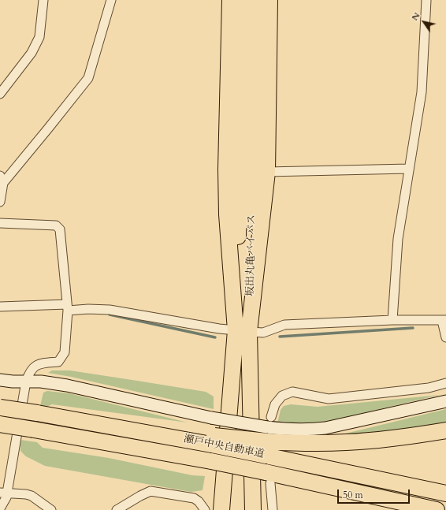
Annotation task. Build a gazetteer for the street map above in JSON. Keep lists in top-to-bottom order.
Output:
{
  "streets": {
    "highway": ["坂出丸亀バイパス", "瀬戸中央自動車道"]
  },
  "scale_bar": "50 m",
  "north": "top left"
}
